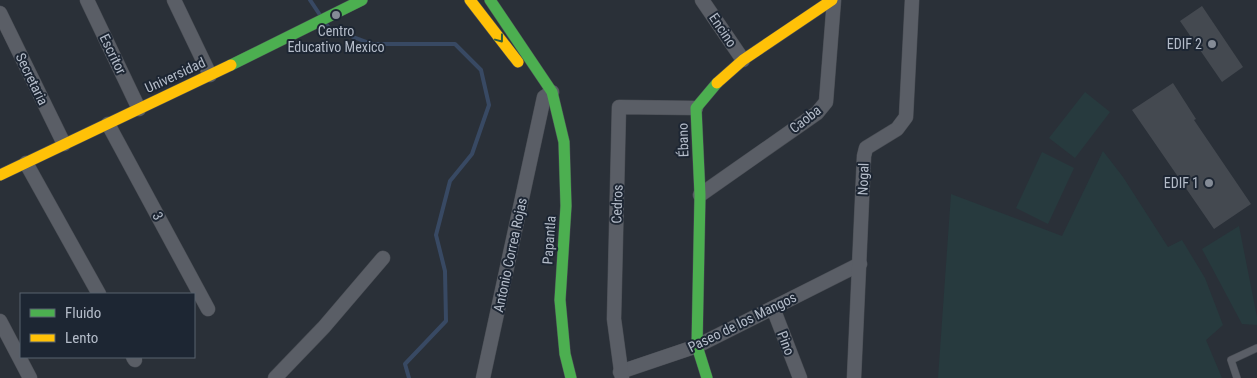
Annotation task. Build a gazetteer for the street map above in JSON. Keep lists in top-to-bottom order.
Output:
{
  "streets": {
    "street": [
      "Encino",
      "Escritor",
      "Universidad",
      "Secretaria",
      "Caoba",
      "Ébano",
      "Nogal",
      "Cedros",
      "3",
      "Papantla",
      "Antonio Correa Rojas",
      "Paseo de los Mangos",
      "Pino"
    ]
  },
  "crossings": [
    ["Encino", "Ébano"],
    ["Escritor", "Universidad"],
    ["Universidad", "Secretaria"],
    ["Universidad", "3"],
    ["Caoba", "Ébano"],
    ["Ébano", "Cedros"],
    ["Ébano", "Paseo de los Mangos"],
    ["Nogal", "Paseo de los Mangos"],
    ["Cedros", "Paseo de los Mangos"],
    ["Papantla", "Antonio Correa Rojas"],
    ["Paseo de los Mangos", "Pino"]
  ],
  "places": ["Centro Educativo Mexico", "EDIF 2", "EDIF 1"],
  "legend": ["Fluido", "Lento"]
}
